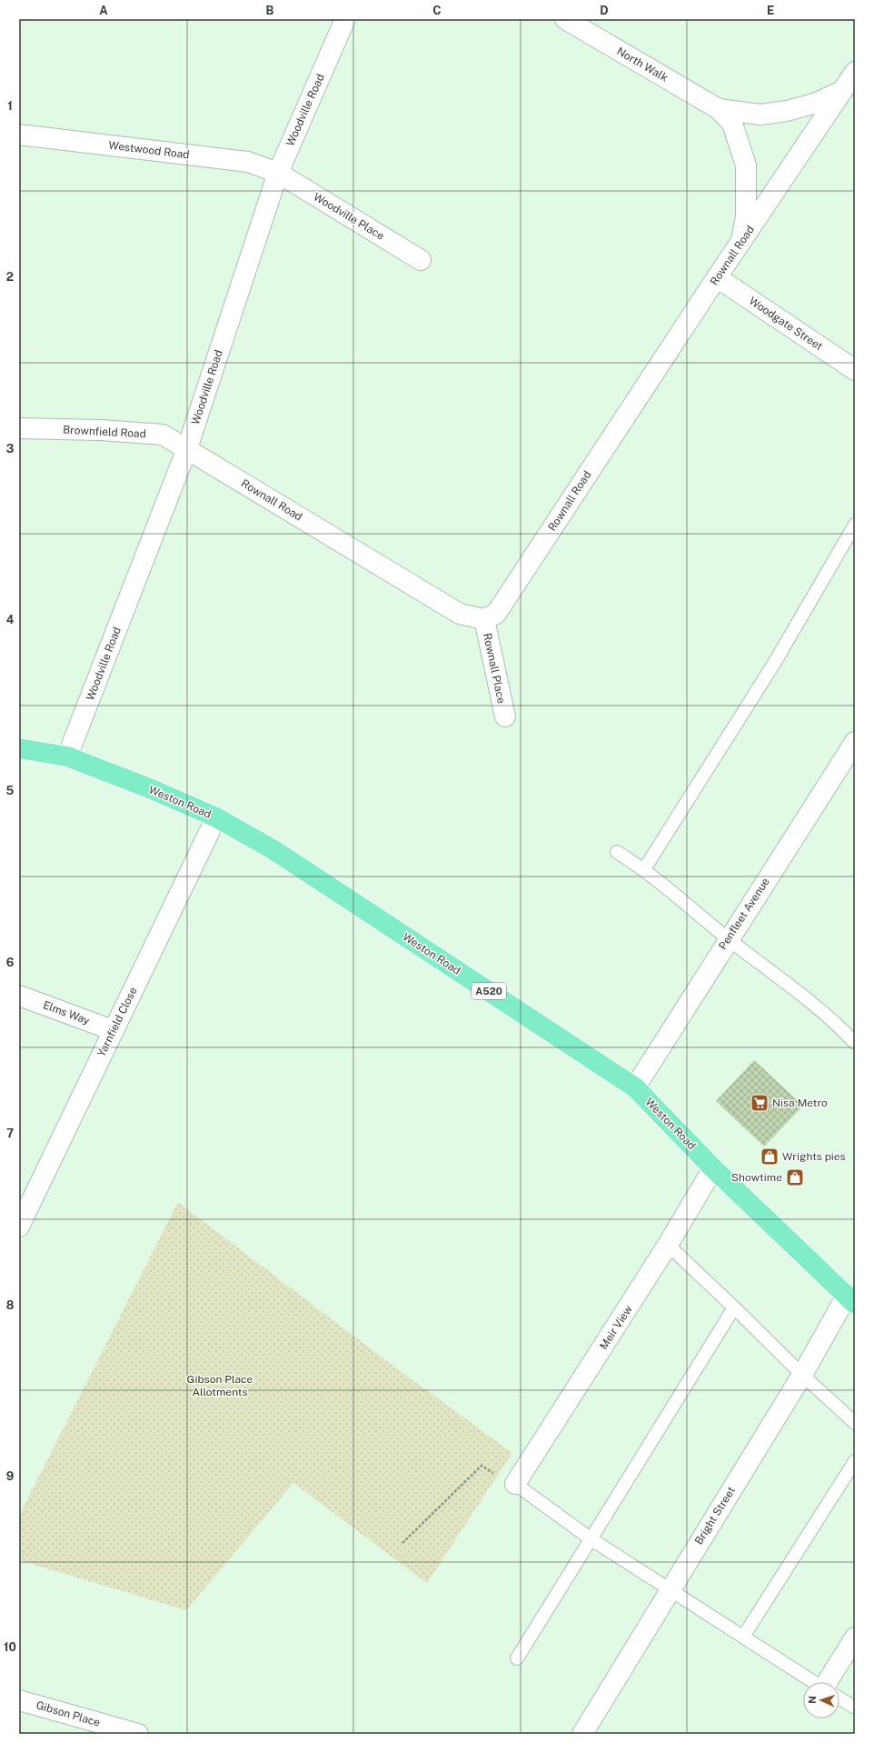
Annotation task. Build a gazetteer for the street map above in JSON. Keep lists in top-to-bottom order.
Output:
{
  "streets": {
    "highway": ["Weston Road", "A520"],
    "street": [
      "North Walk",
      "Woodville Road",
      "Westwood Road",
      "Woodville Place",
      "Rownall Road",
      "Woodgate Street",
      "Brownfield Road",
      "Rownall Place",
      "Penfleet Avenue",
      "Elms Way",
      "Yarnfield Close",
      "Meir View",
      "Bright Street",
      "Gibson Place"
    ]
  },
  "crossings": [
    ["North Walk", "Rownall Road"],
    ["Woodville Road", "Westwood Road"],
    ["Woodville Road", "Woodville Place"],
    ["Woodville Road", "Rownall Road"],
    ["Woodville Road", "Brownfield Road"],
    ["Woodville Road", "Weston Road"],
    ["Westwood Road", "Woodville Place"],
    ["Rownall Road", "Woodgate Street"],
    ["Rownall Road", "Brownfield Road"],
    ["Rownall Road", "Rownall Place"],
    ["Weston Road", "Penfleet Avenue"],
    ["Weston Road", "Yarnfield Close"],
    ["Weston Road", "Meir View"],
    ["Weston Road", "Bright Street"],
    ["Elms Way", "Yarnfield Close"]
  ],
  "parks": ["Gibson Place Allotments"],
  "places": {
    "supermarket": ["Nisa Metro"],
    "shop": ["Wrights pies", "Showtime"]
  },
  "north": "left",
  "grid": {
    "columns": [
      "A",
      "B",
      "C",
      "D",
      "E"
    ],
    "rows": [
      "1",
      "2",
      "3",
      "4",
      "5",
      "6",
      "7",
      "8",
      "9",
      "10"
    ]
  }
}
